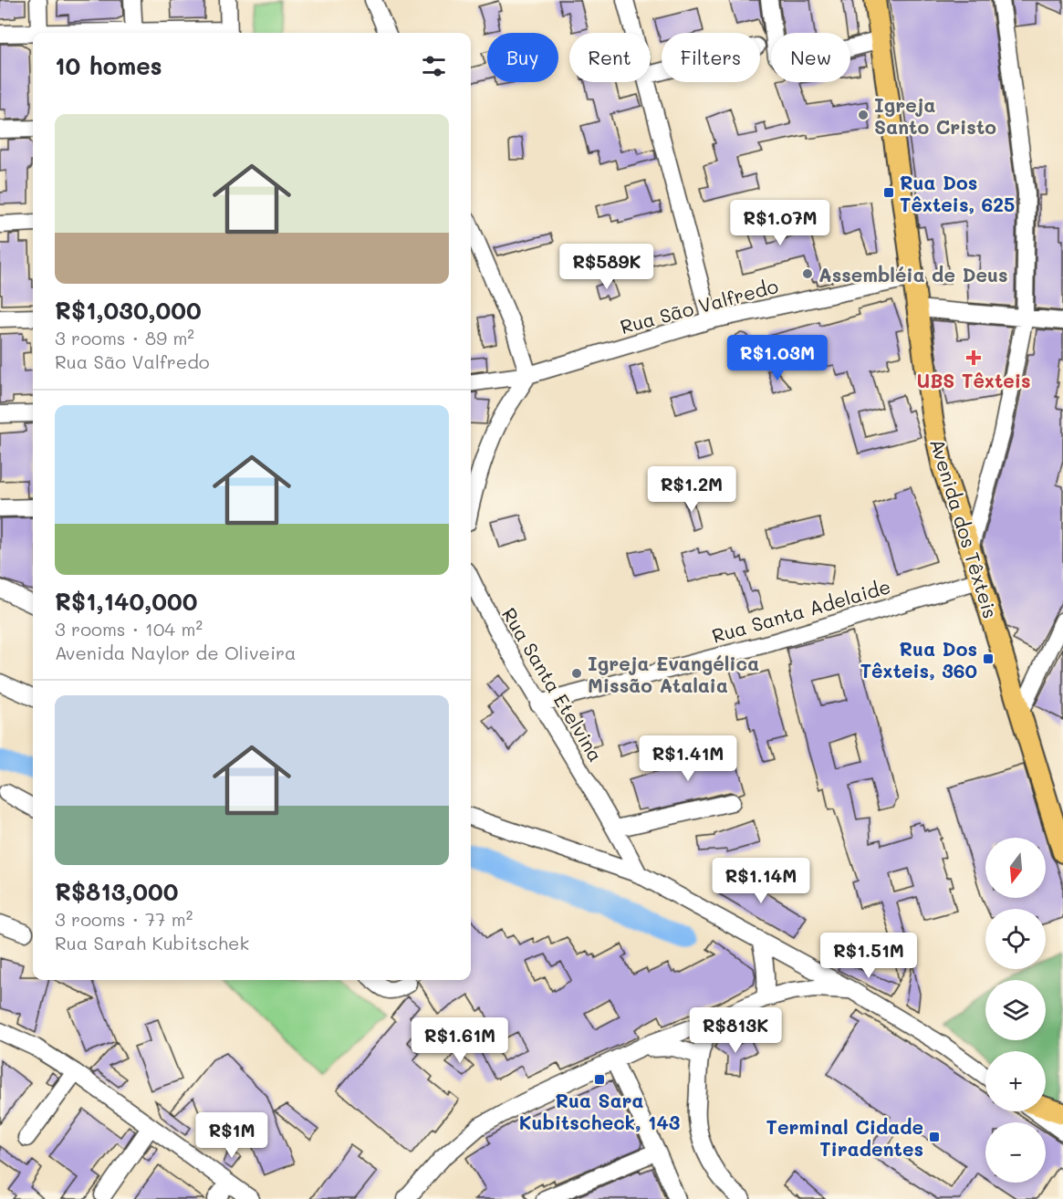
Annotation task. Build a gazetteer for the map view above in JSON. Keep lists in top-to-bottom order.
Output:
{
  "streets": {
    "main road": ["Avenida dos Têxteis"],
    "street": ["Rua São Valfredo", "Rua Santa Adelaide", "Rua Santa Etelvina"]
  },
  "crossings": [
    ["Rua São Valfredo", "Avenida dos Têxteis"],
    ["Avenida dos Têxteis", "Rua Santa Adelaide"],
    ["Rua Santa Adelaide", "Rua Santa Etelvina"]
  ],
  "places": {
    "other": ["Igreja Santo Cristo", "Assembléia de Deus", "Igreja Evangélica Missão Atalaia"],
    "transit": [
      "Rua Dos Têxteis, 625",
      "Rua Dos Têxteis, 360",
      "Rua Sara Kubitscheck, 143",
      "Terminal Cidade Tiradentes"
    ],
    "health": ["UBS Têxteis"]
  },
  "north": "bottom",
  "page": {
    "chip": [
      "Buy",
      "Rent",
      "Filters",
      "New"
    ],
    "heading": "10 homes",
    "list": [
      {
        "name": "R$1,030,000",
        "note": "3 rooms · 89 m² · Rua São Valfredo"
      },
      {
        "name": "R$1,140,000",
        "note": "3 rooms · 104 m² · Avenida Naylor de Oliveira"
      },
      {
        "name": "R$813,000",
        "note": "3 rooms · 77 m² · Rua Sarah Kubitschek"
      }
    ],
    "price": [
      "R$1.07M",
      "R$589K",
      "R$1.03M",
      "R$1.2M",
      "R$1.41M",
      "R$1.14M",
      "R$1.51M",
      "R$813K",
      "R$1.61M",
      "R$1M"
    ],
    "map_buttons": ["+", "−"]
  }
}
